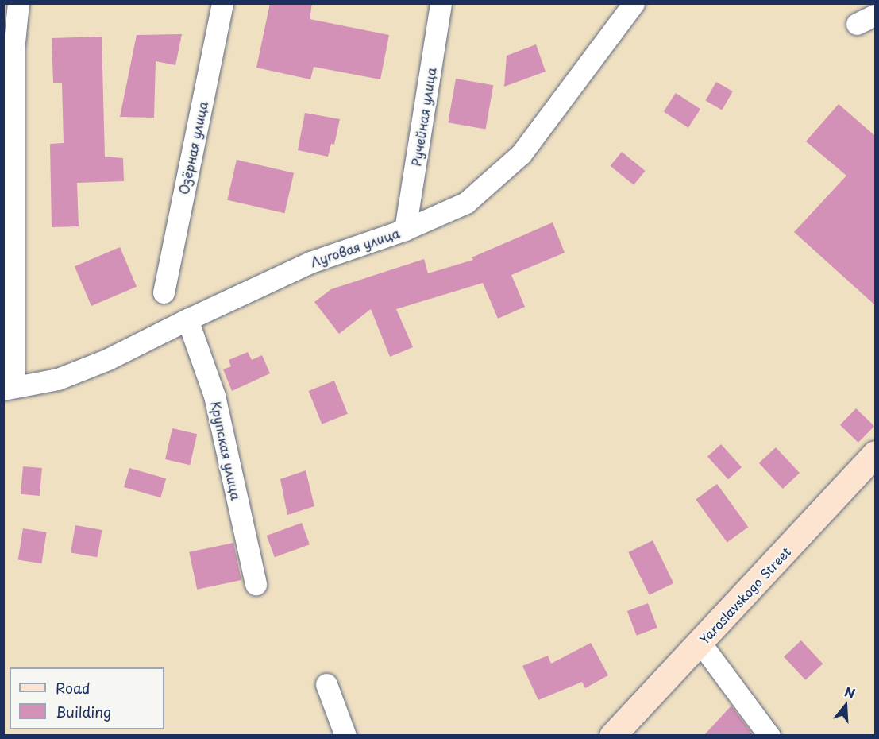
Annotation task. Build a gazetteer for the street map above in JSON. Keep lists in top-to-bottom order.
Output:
{
  "streets": {
    "street": [
      "Ручейная улица",
      "Озёрная улица",
      "Луговая улица",
      "Крупская улица",
      "Yaroslavskogo Street"
    ]
  },
  "crossings": [
    ["Ручейная улица", "Луговая улица"],
    ["Луговая улица", "Крупская улица"]
  ],
  "legend": ["Road", "Building"],
  "north": "top"
}
